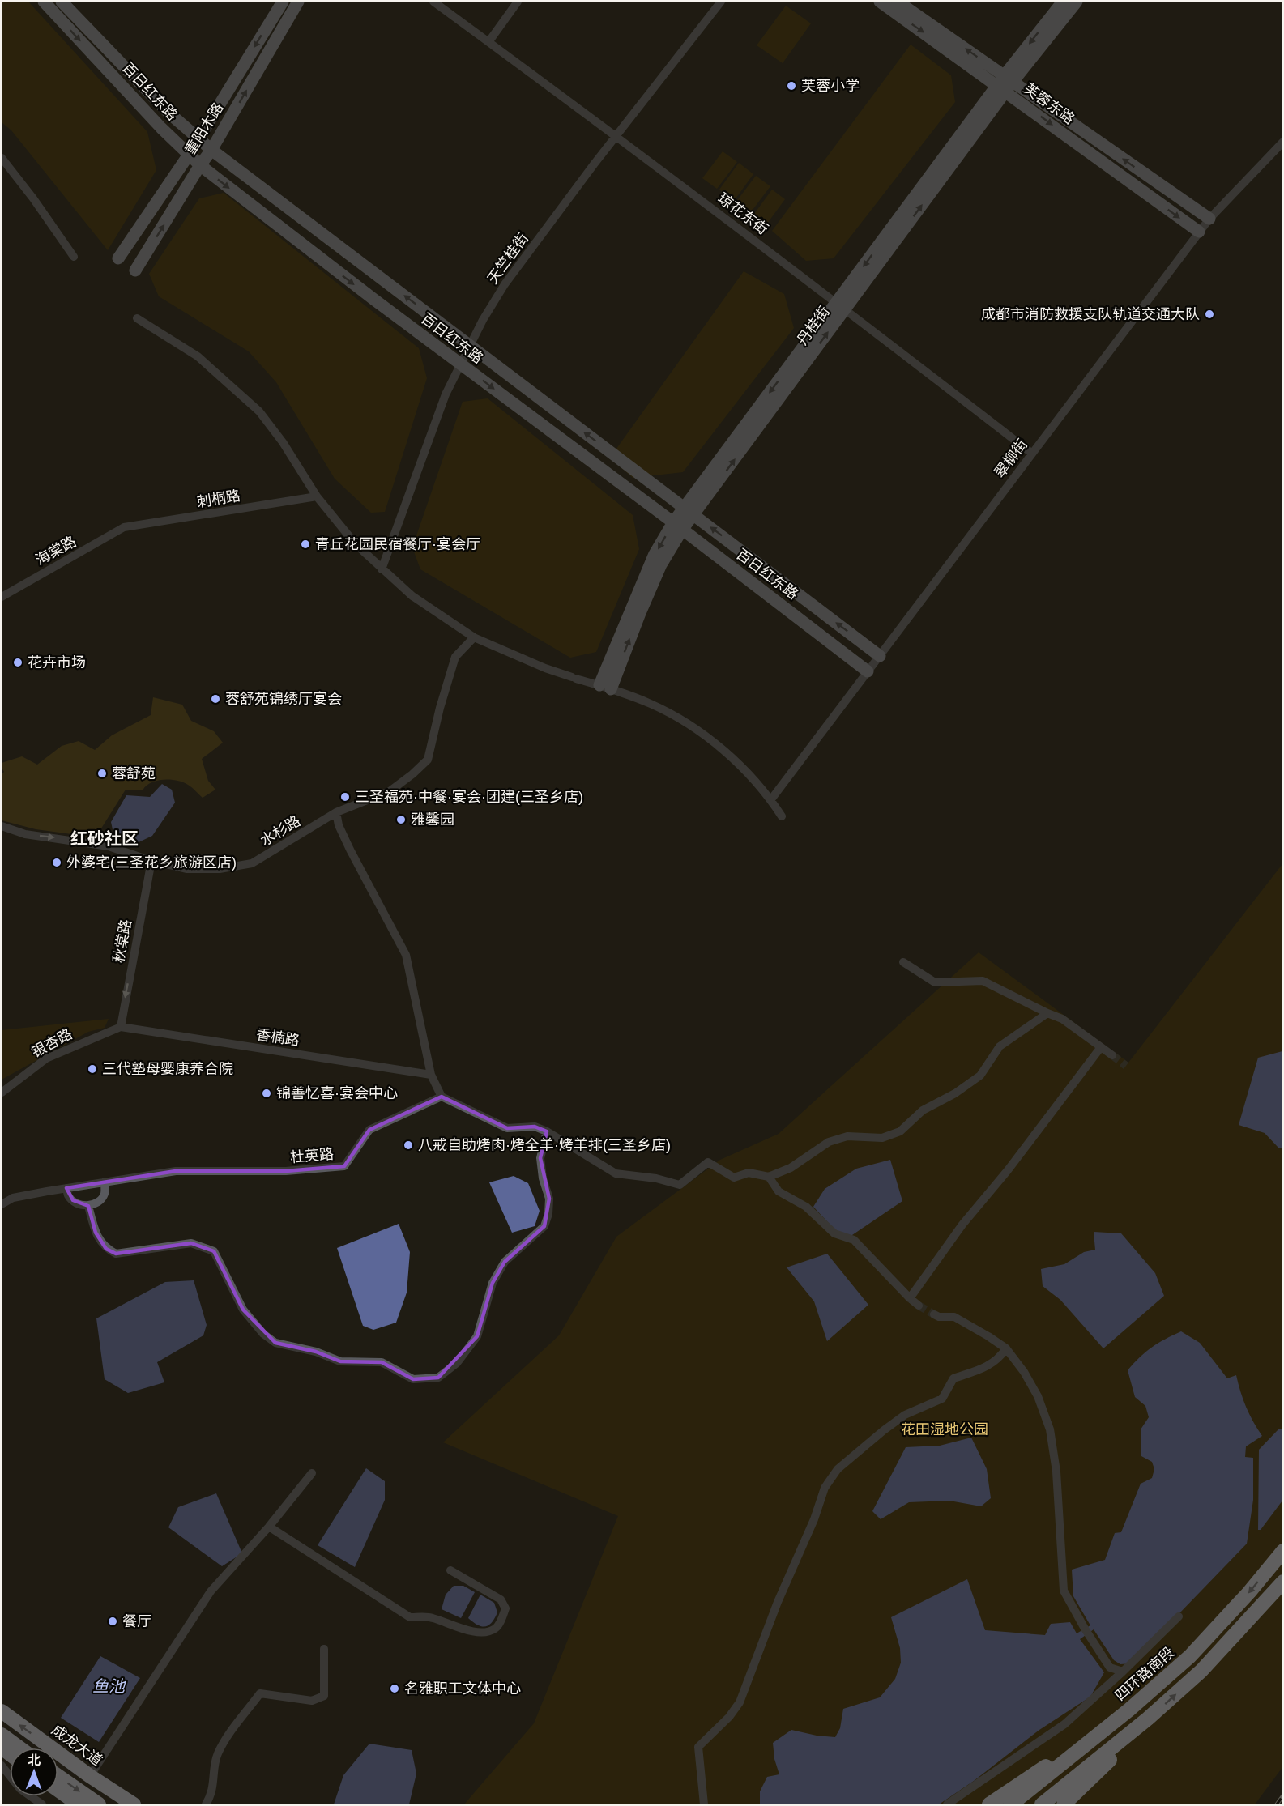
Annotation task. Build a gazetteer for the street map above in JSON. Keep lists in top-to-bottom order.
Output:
{
  "streets": {
    "highway": ["四环路南段", "成龙大道"],
    "street": [
      "百日红东路",
      "芙蓉东路",
      "重阳木路",
      "琼花东街",
      "天竺桂街",
      "丹桂街",
      "翠柳街",
      "刺桐路",
      "海棠路",
      "水杉路",
      "秋棠路",
      "香楠路",
      "银杏路",
      "杜英路"
    ]
  },
  "crossings": [
    ["百日红东路", "重阳木路"],
    ["百日红东路", "天竺桂街"],
    ["百日红东路", "丹桂街"],
    ["百日红东路", "翠柳街"],
    ["芙蓉东路", "丹桂街"],
    ["芙蓉东路", "翠柳街"],
    ["琼花东街", "天竺桂街"],
    ["琼花东街", "丹桂街"],
    ["琼花东街", "翠柳街"],
    ["刺桐路", "海棠路"],
    ["水杉路", "秋棠路"],
    ["秋棠路", "香楠路"],
    ["秋棠路", "银杏路"],
    ["香楠路", "银杏路"]
  ],
  "one_way": ["秋棠路"],
  "districts": ["红砂社区"],
  "water": ["鱼池"],
  "parks": ["花田湿地公园"],
  "places": [
    "芙蓉小学",
    "成都市消防救援支队轨道交通大队",
    "青丘花园民宿餐厅·宴会厅",
    "花卉市场",
    "蓉舒苑锦绣厅宴会",
    "蓉舒苑",
    "三圣福苑·中餐·宴会·团建(三圣乡店)",
    "雅馨园",
    "外婆宅(三圣花乡旅游区店)",
    "三代塾母婴康养合院",
    "锦善忆喜·宴会中心",
    "八戒自助烤肉·烤全羊·烤羊排(三圣乡店)",
    "餐厅",
    "名雅职工文体中心"
  ],
  "north": "top"
}
